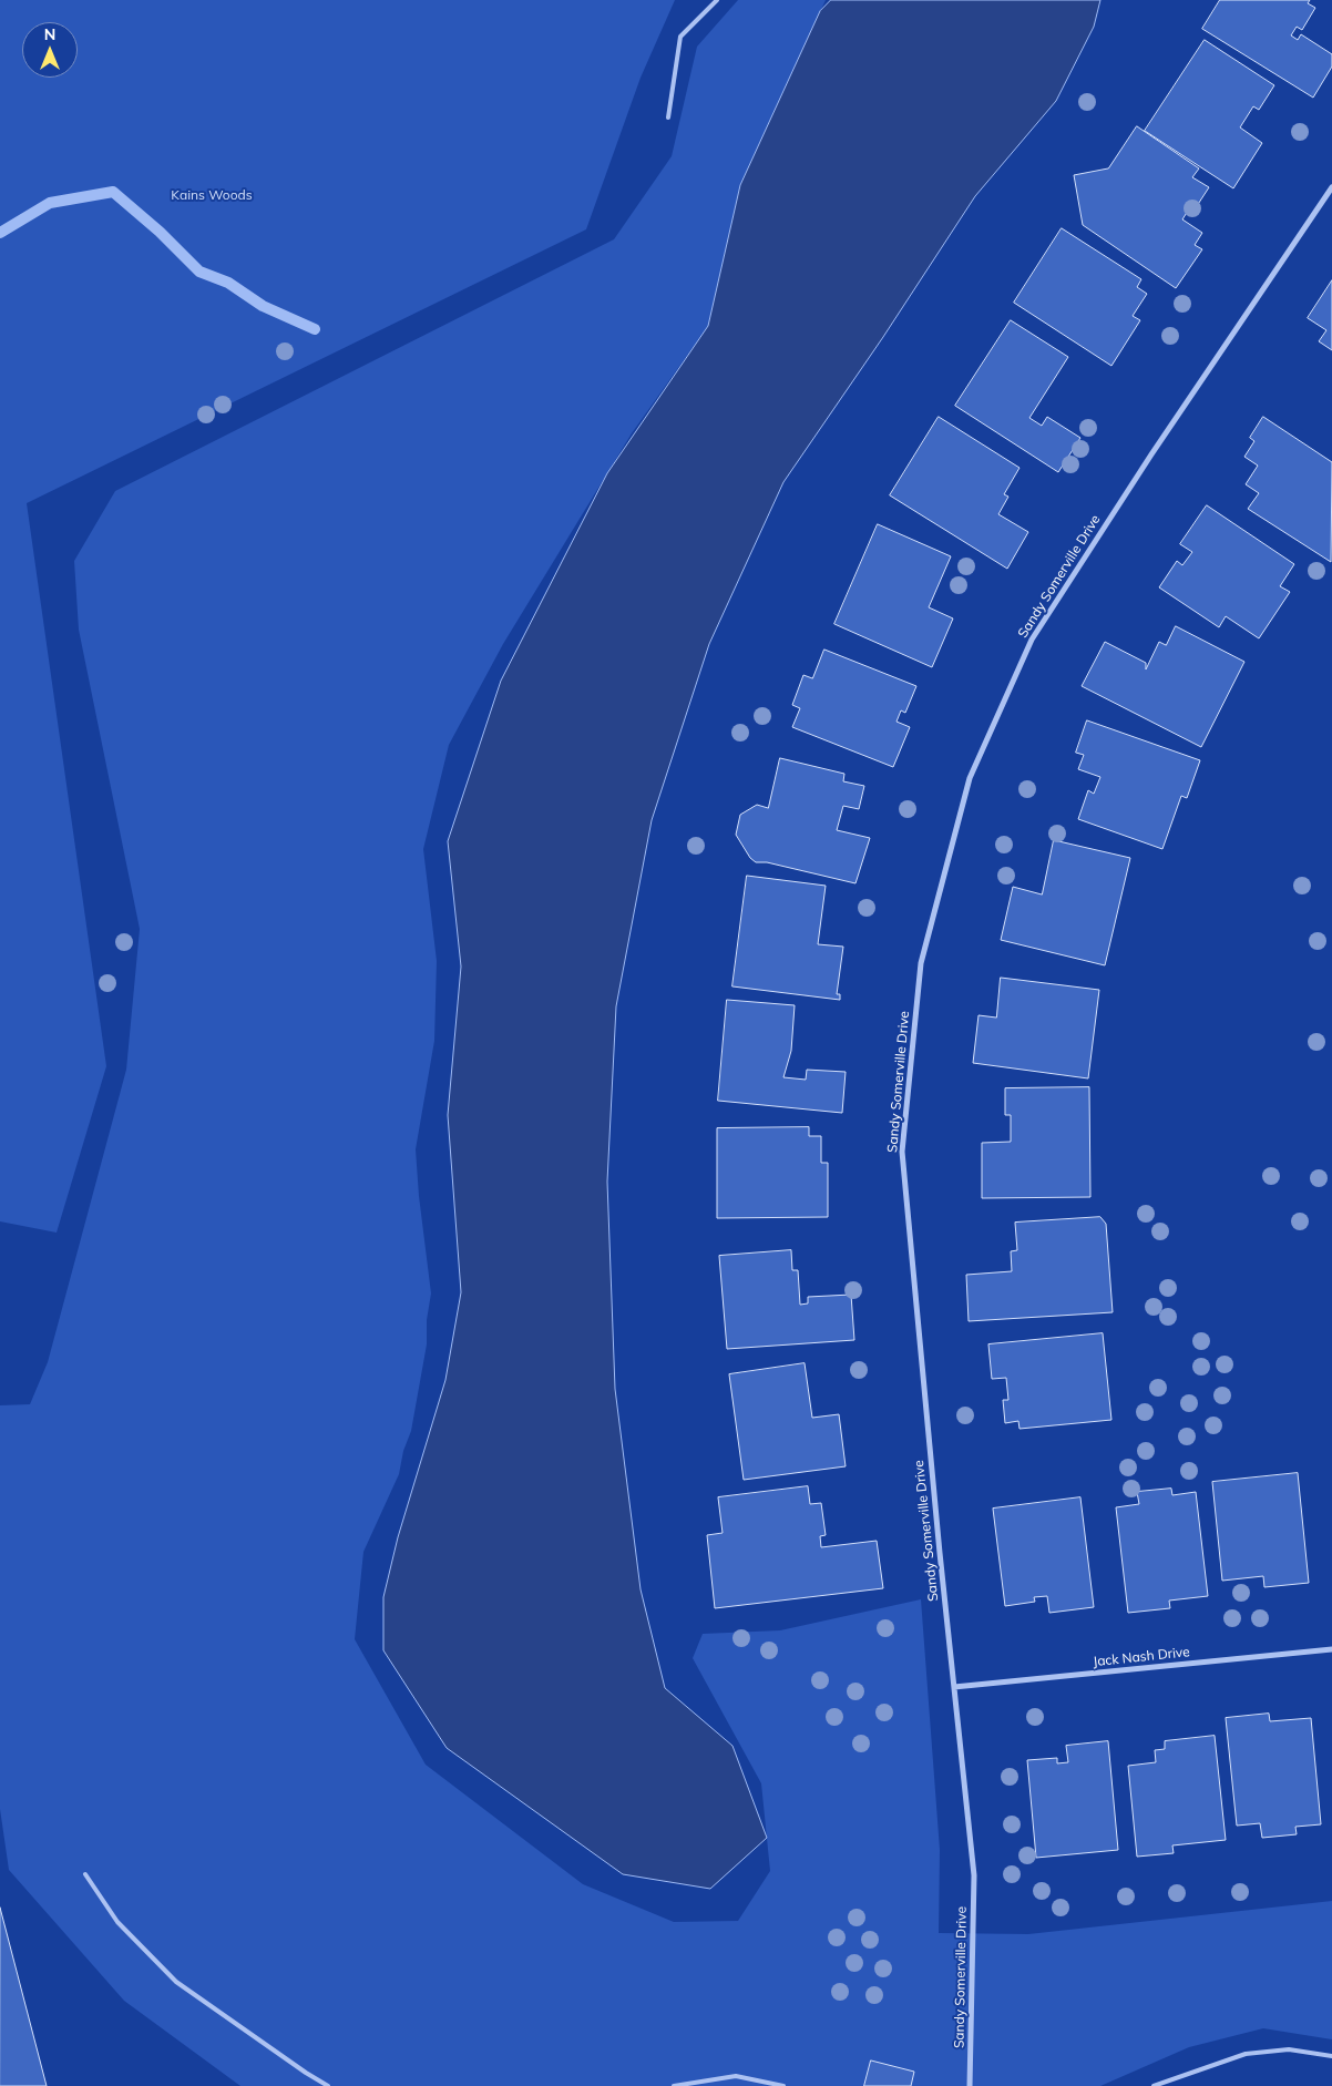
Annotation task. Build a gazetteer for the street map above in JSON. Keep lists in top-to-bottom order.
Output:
{
  "streets": {
    "street": ["Sandy Somerville Drive", "Jack Nash Drive"]
  },
  "crossings": [
    ["Sandy Somerville Drive", "Jack Nash Drive"]
  ],
  "parks": ["Kains Woods"],
  "north": "top"
}
